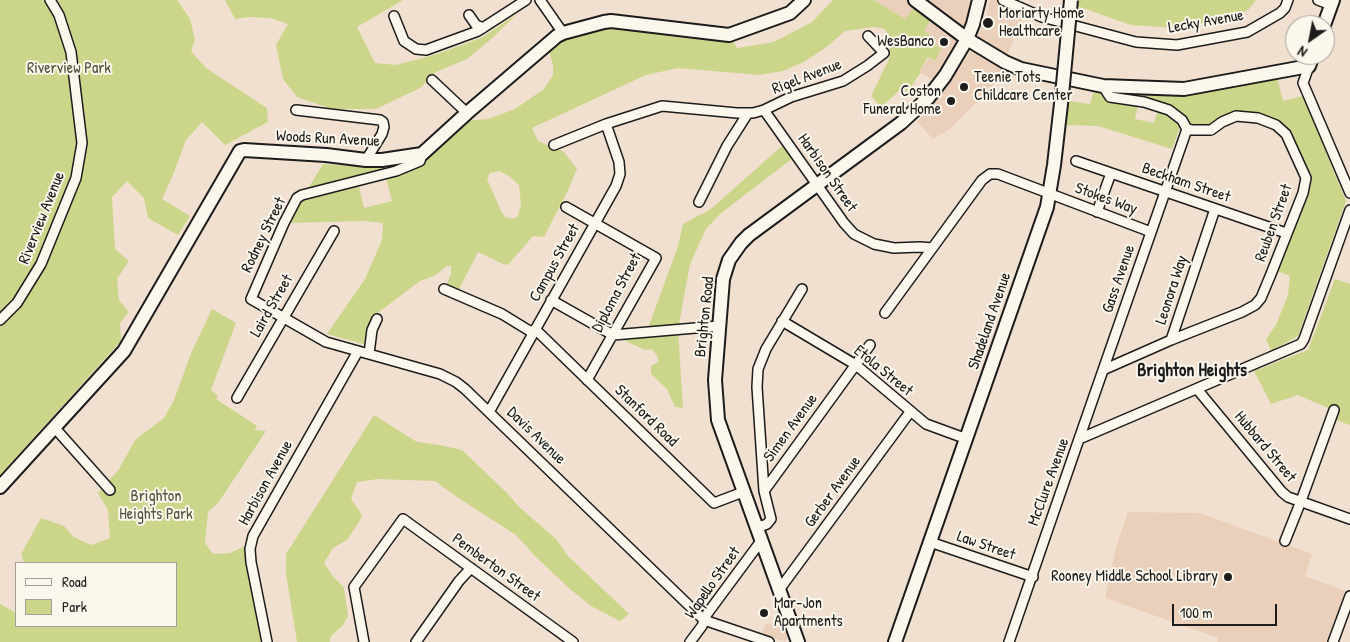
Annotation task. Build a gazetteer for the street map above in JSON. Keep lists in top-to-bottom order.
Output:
{
  "streets": {
    "street": [
      "Lecky Avenue",
      "Rigel Avenue",
      "Woods Run Avenue",
      "Harbison Street",
      "Beckham Street",
      "Stokes Way",
      "Riverview Avenue",
      "Reuben Street",
      "Rodney Street",
      "Campus Street",
      "Gass Avenue",
      "Leonora Way",
      "Diploma Street",
      "Laird Street",
      "Brighton Road",
      "Shadeland Avenue",
      "Etola Street",
      "Stanford Road",
      "Simen Avenue",
      "Davis Avenue",
      "Hubbard Street",
      "McClure Avenue",
      "Harbison Avenue",
      "Gerber Avenue",
      "Law Street",
      "Pemberton Street",
      "Wapello Street"
    ]
  },
  "crossings": [
    ["Rigel Avenue", "Harbison Street"],
    ["Woods Run Avenue", "Rodney Street"],
    ["Harbison Street", "Brighton Road"],
    ["Beckham Street", "Reuben Street"],
    ["Beckham Street", "Gass Avenue"],
    ["Beckham Street", "Leonora Way"],
    ["Stokes Way", "Gass Avenue"],
    ["Stokes Way", "Shadeland Avenue"],
    ["Reuben Street", "Gass Avenue"],
    ["Reuben Street", "Leonora Way"],
    ["Rodney Street", "Davis Avenue"],
    ["Campus Street", "Diploma Street"],
    ["Campus Street", "Stanford Road"],
    ["Campus Street", "Davis Avenue"],
    ["Gass Avenue", "McClure Avenue"],
    ["Diploma Street", "Stanford Road"],
    ["Laird Street", "Davis Avenue"],
    ["Brighton Road", "Stanford Road"],
    ["Brighton Road", "Gerber Avenue"],
    ["Brighton Road", "Wapello Street"],
    ["Shadeland Avenue", "Etola Street"],
    ["Shadeland Avenue", "Law Street"],
    ["Etola Street", "Simen Avenue"],
    ["Etola Street", "Gerber Avenue"],
    ["Davis Avenue", "Harbison Avenue"],
    ["Davis Avenue", "Wapello Street"],
    ["Hubbard Street", "McClure Avenue"],
    ["McClure Avenue", "Law Street"]
  ],
  "districts": ["Brighton Heights"],
  "parks": ["Riverview Park", "Brighton Heights Park"],
  "places": [
    "Moriarty Home Healthcare",
    "WesBanco",
    "Teenie Tots Childcare Center",
    "Coston Funeral Home",
    "Rooney Middle School Library",
    "Mar-Jon Apartments"
  ],
  "legend": ["Road", "Park"],
  "scale_bar": "100 m",
  "north": "bottom left"
}
